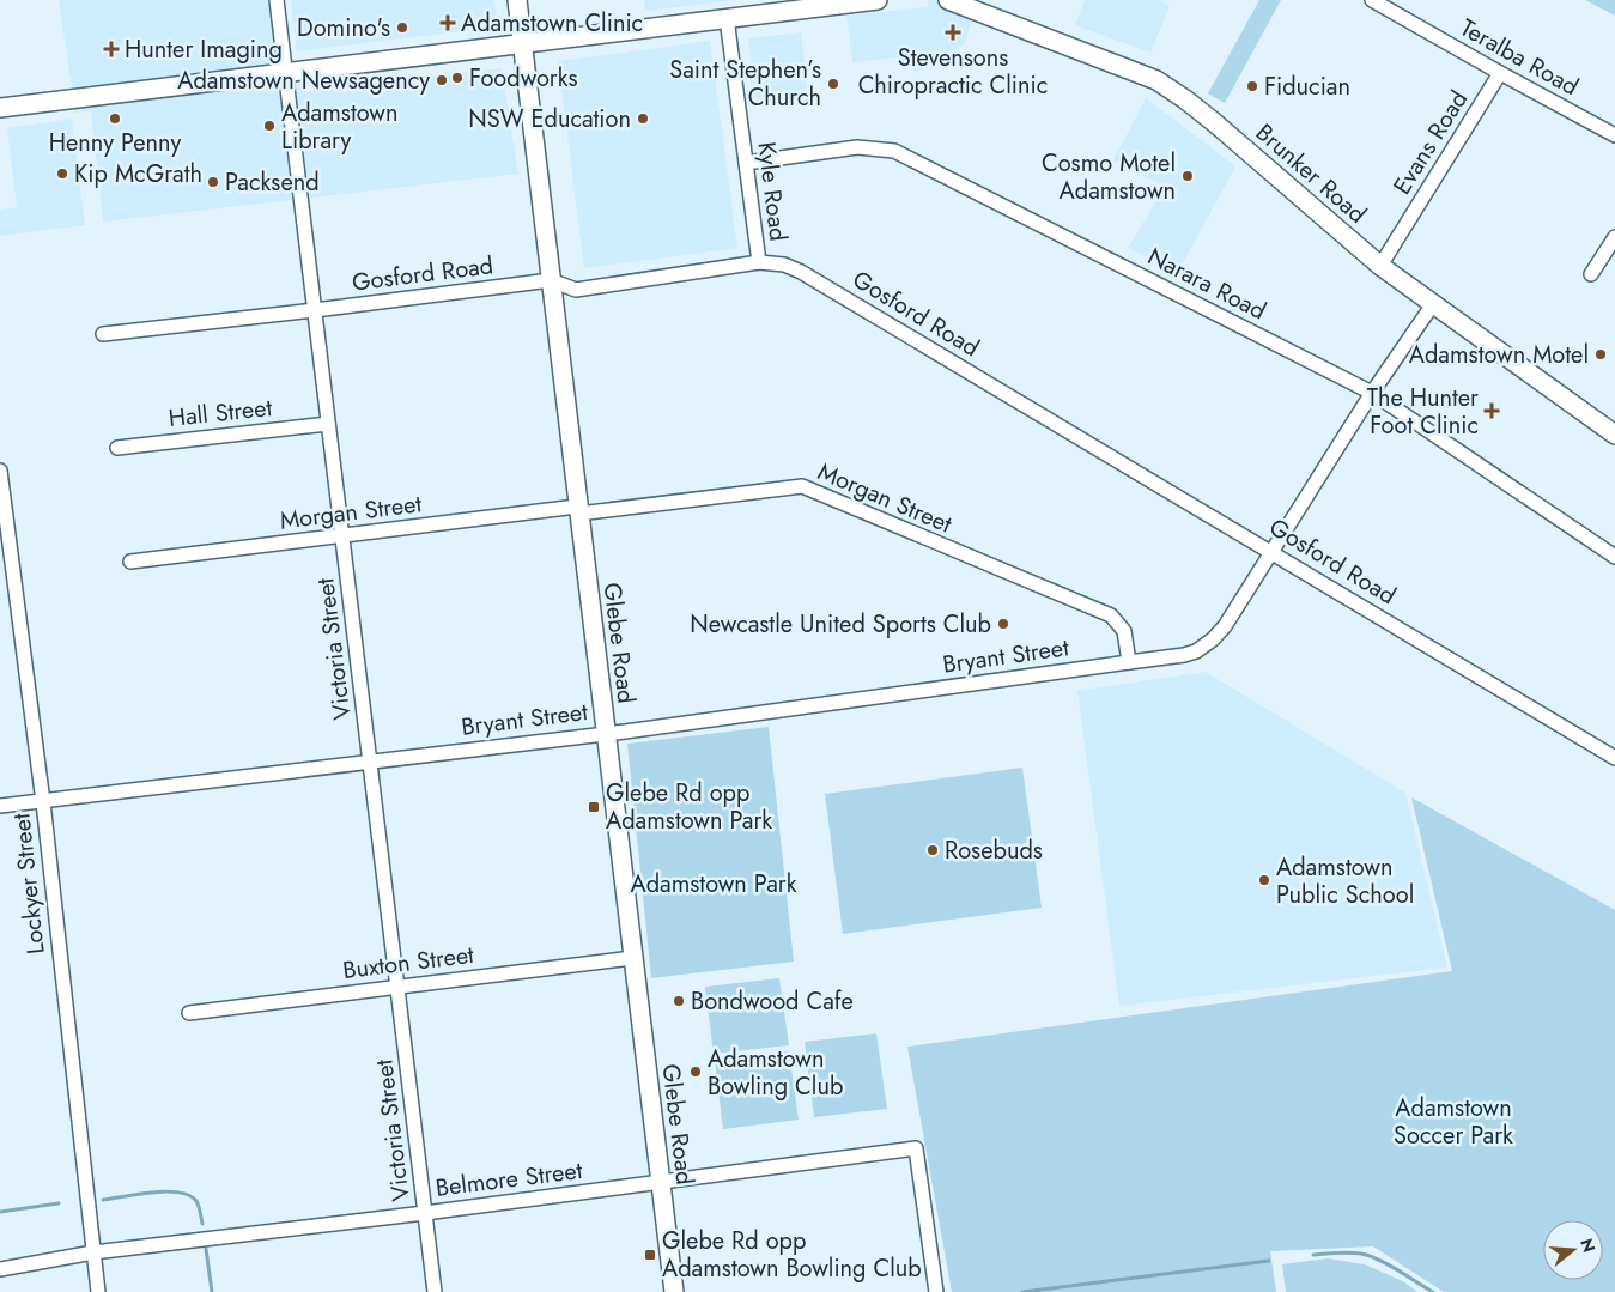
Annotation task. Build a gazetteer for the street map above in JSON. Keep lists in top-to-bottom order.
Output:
{
  "streets": {
    "main road": ["Brunker Road", "Glebe Road"],
    "street": [
      "Teralba Road",
      "Evans Road",
      "Kyle Road",
      "Gosford Road",
      "Narara Road",
      "Hall Street",
      "Morgan Street",
      "Victoria Street",
      "Bryant Street",
      "Lockyer Street",
      "Buxton Street",
      "Belmore Street"
    ]
  },
  "crossings": [
    ["Teralba Road", "Evans Road"],
    ["Evans Road", "Brunker Road"],
    ["Kyle Road", "Gosford Road"],
    ["Kyle Road", "Narara Road"],
    ["Gosford Road", "Glebe Road"],
    ["Gosford Road", "Victoria Street"],
    ["Gosford Road", "Bryant Street"],
    ["Hall Street", "Victoria Street"],
    ["Morgan Street", "Glebe Road"],
    ["Morgan Street", "Victoria Street"],
    ["Morgan Street", "Bryant Street"],
    ["Glebe Road", "Bryant Street"],
    ["Glebe Road", "Buxton Street"],
    ["Glebe Road", "Belmore Street"],
    ["Victoria Street", "Bryant Street"],
    ["Victoria Street", "Buxton Street"],
    ["Victoria Street", "Belmore Street"],
    ["Bryant Street", "Lockyer Street"],
    ["Lockyer Street", "Belmore Street"]
  ],
  "parks": ["Adamstown Park", "Adamstown Soccer Park"],
  "places": {
    "health": [
      "Adamstown Clinic",
      "Stevensons Chiropractic Clinic",
      "Hunter Imaging",
      "The Hunter Foot Clinic"
    ],
    "other": [
      "Domino's",
      "Foodworks",
      "Adamstown Newsagency",
      "Saint Stephen’s Church",
      "Fiducian",
      "Henny Penny",
      "NSW Education",
      "Adamstown Library",
      "Kip McGrath",
      "Cosmo Motel Adamstown",
      "Packsend",
      "Adamstown Motel",
      "Newcastle United Sports Club",
      "Rosebuds",
      "Adamstown Public School",
      "Bondwood Cafe",
      "Adamstown Bowling Club"
    ],
    "transit": ["Glebe Rd opp Adamstown Park", "Glebe Rd opp Adamstown Bowling Club"]
  },
  "north": "right"
}
